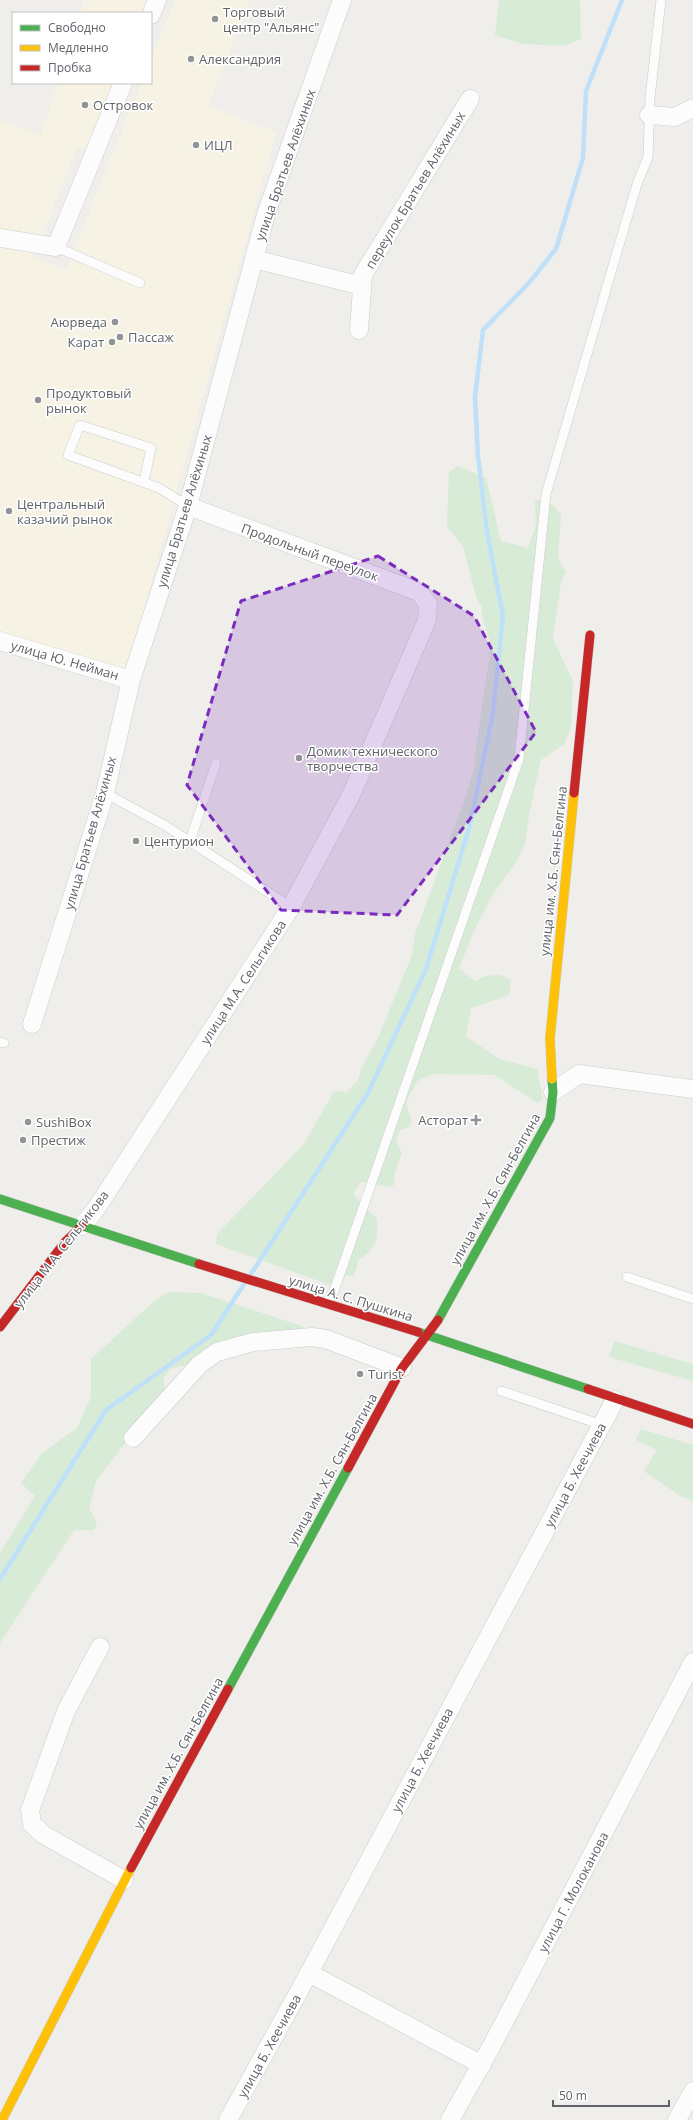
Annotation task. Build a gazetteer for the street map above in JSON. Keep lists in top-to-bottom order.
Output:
{
  "streets": {
    "street": [
      "улица Братьев Алёхиных",
      "переулок Братьев Алёхиных",
      "Продольный переулок",
      "улица Ю. Нейман",
      "улица им. Х.Б. Сян-Белгина",
      "улица М.А. Сельгикова",
      "улица А. С. Пушкина",
      "улица Б. Хеечиева",
      "улица Г. Молоканова"
    ]
  },
  "crossings": [
    ["улица Братьев Алёхиных", "Продольный переулок"],
    ["улица Братьев Алёхиных", "улица Ю. Нейман"],
    ["Продольный переулок", "улица М.А. Сельгикова"],
    ["улица им. Х.Б. Сян-Белгина", "улица А. С. Пушкина"],
    ["улица М.А. Сельгикова", "улица А. С. Пушкина"],
    ["улица А. С. Пушкина", "улица Б. Хеечиева"]
  ],
  "places": {
    "other": [
      "Торговый центр \"Альянс\"",
      "Александрия",
      "Островок",
      "ИЦЛ",
      "Аюрведа",
      "Пассаж",
      "Карат",
      "Продуктовый рынок",
      "Центральный казачий рынок",
      "Домик технического творчества",
      "Центурион",
      "SushiBox",
      "Престиж",
      "Turist"
    ],
    "health": ["Асторат"]
  },
  "legend": ["Свободно", "Медленно", "Пробка"],
  "scale_bar": "50 m"
}
